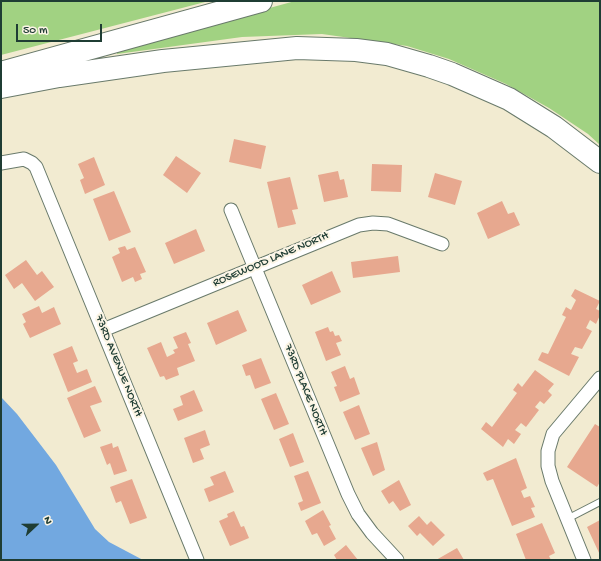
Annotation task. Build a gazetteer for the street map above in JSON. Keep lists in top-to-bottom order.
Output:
{
  "streets": {
    "street": ["ROSEWOOD LANE NORTH", "73RD AVENUE NORTH", "73RD PLACE NORTH"]
  },
  "crossings": [
    ["ROSEWOOD LANE NORTH", "73RD AVENUE NORTH"],
    ["ROSEWOOD LANE NORTH", "73RD PLACE NORTH"]
  ],
  "scale_bar": "50 m",
  "north": "right"
}
